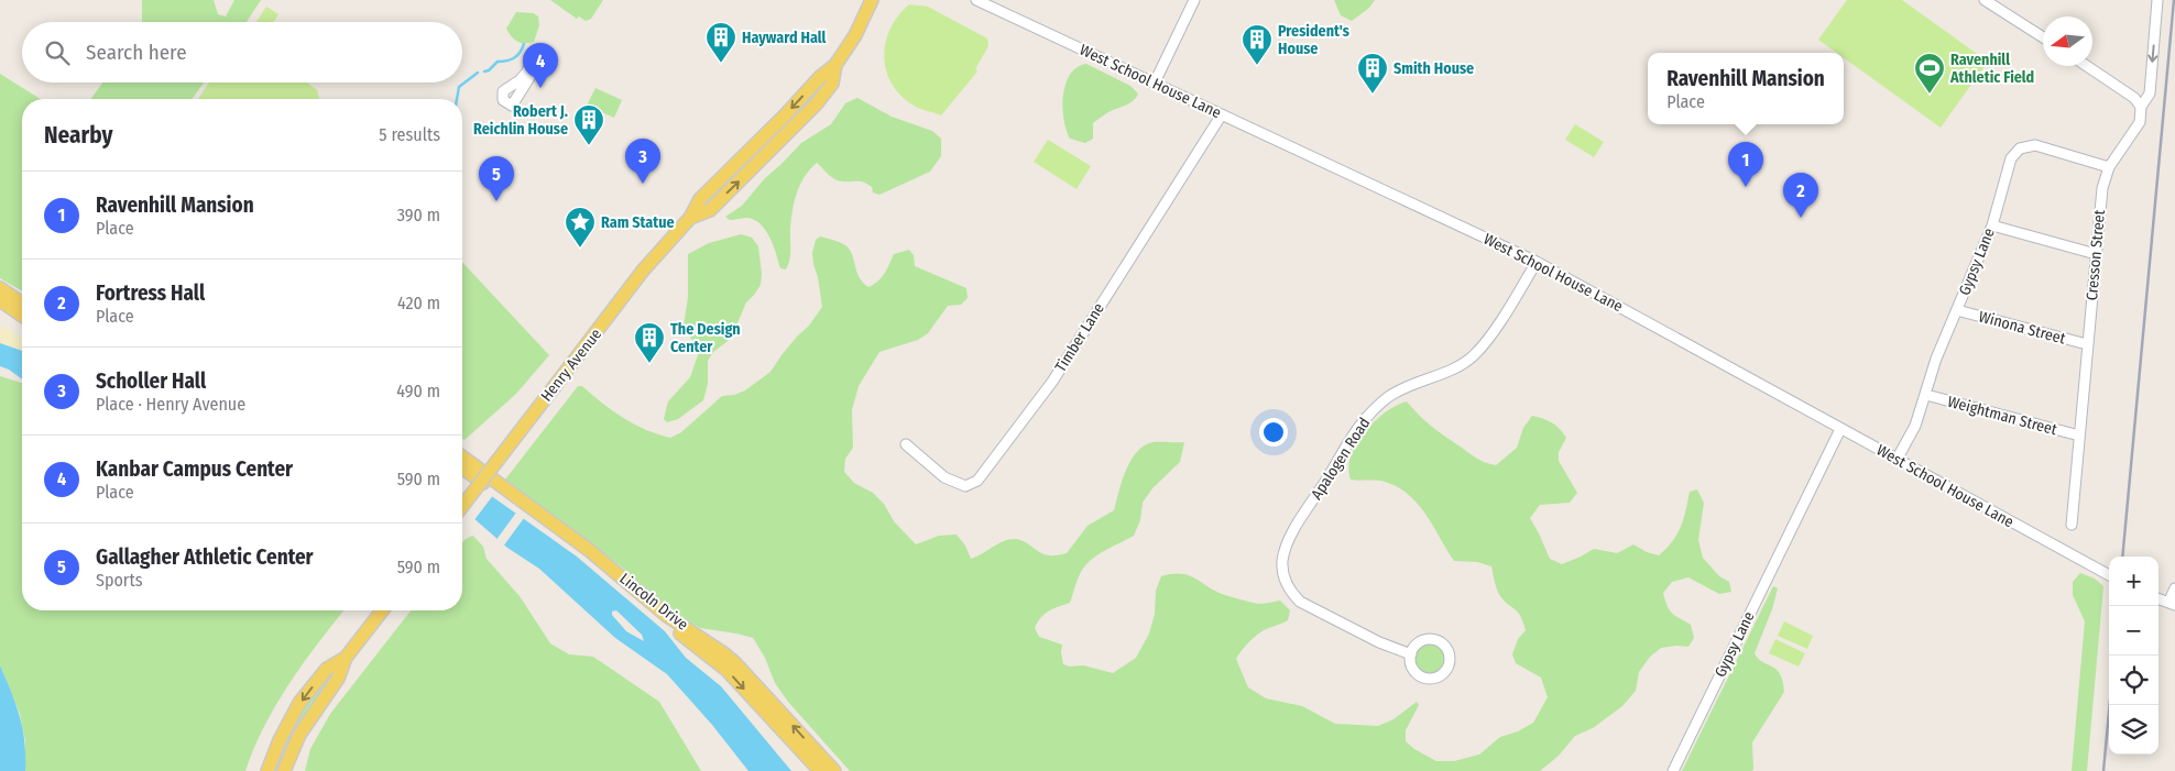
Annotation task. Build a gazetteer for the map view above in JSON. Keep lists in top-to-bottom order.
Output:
{
  "streets": {
    "main road": ["Henry Avenue", "Lincoln Drive"],
    "street": [
      "West School House Lane",
      "Cresson Street",
      "Gypsy Lane",
      "Winona Street",
      "Timber Lane",
      "Weightman Street",
      "Apalogen Road"
    ]
  },
  "crossings": [
    ["West School House Lane", "Gypsy Lane"],
    ["West School House Lane", "Timber Lane"],
    ["West School House Lane", "Apalogen Road"],
    ["Cresson Street", "Gypsy Lane"],
    ["Cresson Street", "Winona Street"],
    ["Cresson Street", "Weightman Street"],
    ["Gypsy Lane", "Winona Street"],
    ["Gypsy Lane", "Weightman Street"]
  ],
  "places": {
    "building": [
      "Hayward Hall",
      "President's House",
      "Smith House",
      "Robert J. Reichlin House",
      "The Design Center"
    ],
    "sports": ["Ravenhill Athletic Field"],
    "place": ["Ram Statue"]
  },
  "north": "left",
  "page": {
    "search": "Search here",
    "pins": [
      "4",
      "3",
      "1",
      "5",
      "2"
    ],
    "popup": ["Ravenhill Mansion", "Place"],
    "heading": ["Nearby", "5 results"],
    "list": [
      {
        "mark": "1",
        "name": "Ravenhill Mansion",
        "note": "Place",
        "value": "390 m"
      },
      {
        "mark": "2",
        "name": "Fortress Hall",
        "note": "Place",
        "value": "420 m"
      },
      {
        "mark": "3",
        "name": "Scholler Hall",
        "note": "Place · Henry Avenue",
        "value": "490 m"
      },
      {
        "mark": "4",
        "name": "Kanbar Campus Center",
        "note": "Place",
        "value": "590 m"
      },
      {
        "mark": "5",
        "name": "Gallagher Athletic Center",
        "note": "Sports",
        "value": "590 m"
      }
    ],
    "map_buttons": ["+", "−"]
  }
}
